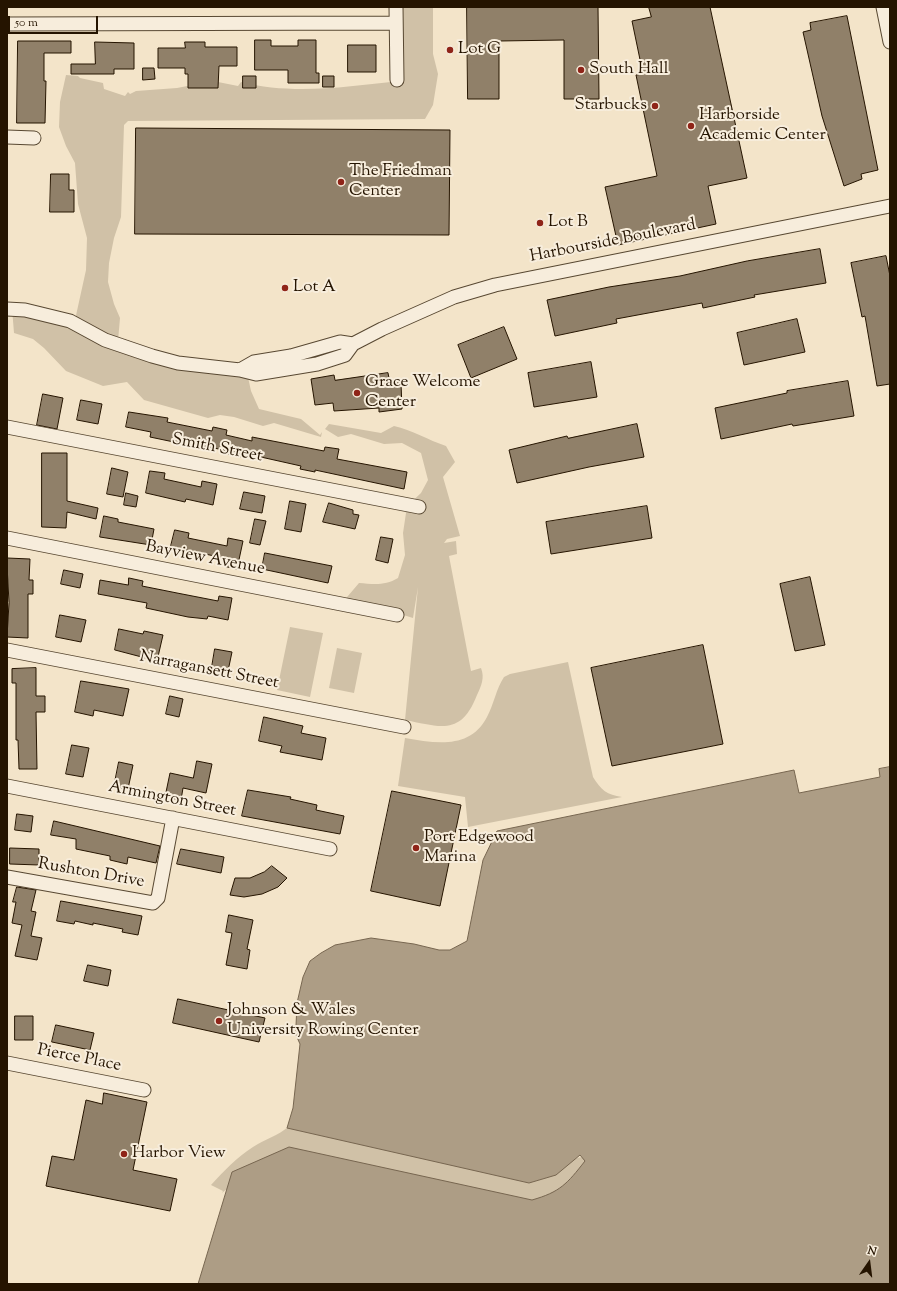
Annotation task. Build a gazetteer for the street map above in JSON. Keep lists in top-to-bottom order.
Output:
{
  "streets": {
    "street": [
      "Harbourside Boulevard",
      "Smith Street",
      "Bayview Avenue",
      "Narragansett Street",
      "Armington Street",
      "Rushton Drive",
      "Pierce Place"
    ]
  },
  "crossings": [
    ["Armington Street", "Rushton Drive"]
  ],
  "places": [
    "Lot G",
    "South Hall",
    "Starbucks",
    "Harborside Academic Center",
    "The Friedman Center",
    "Lot B",
    "Lot A",
    "Grace Welcome Center",
    "Port Edgewood Marina",
    "Johnson & Wales University Rowing Center",
    "Harbor View"
  ],
  "scale_bar": "50 m",
  "north": "top"
}
